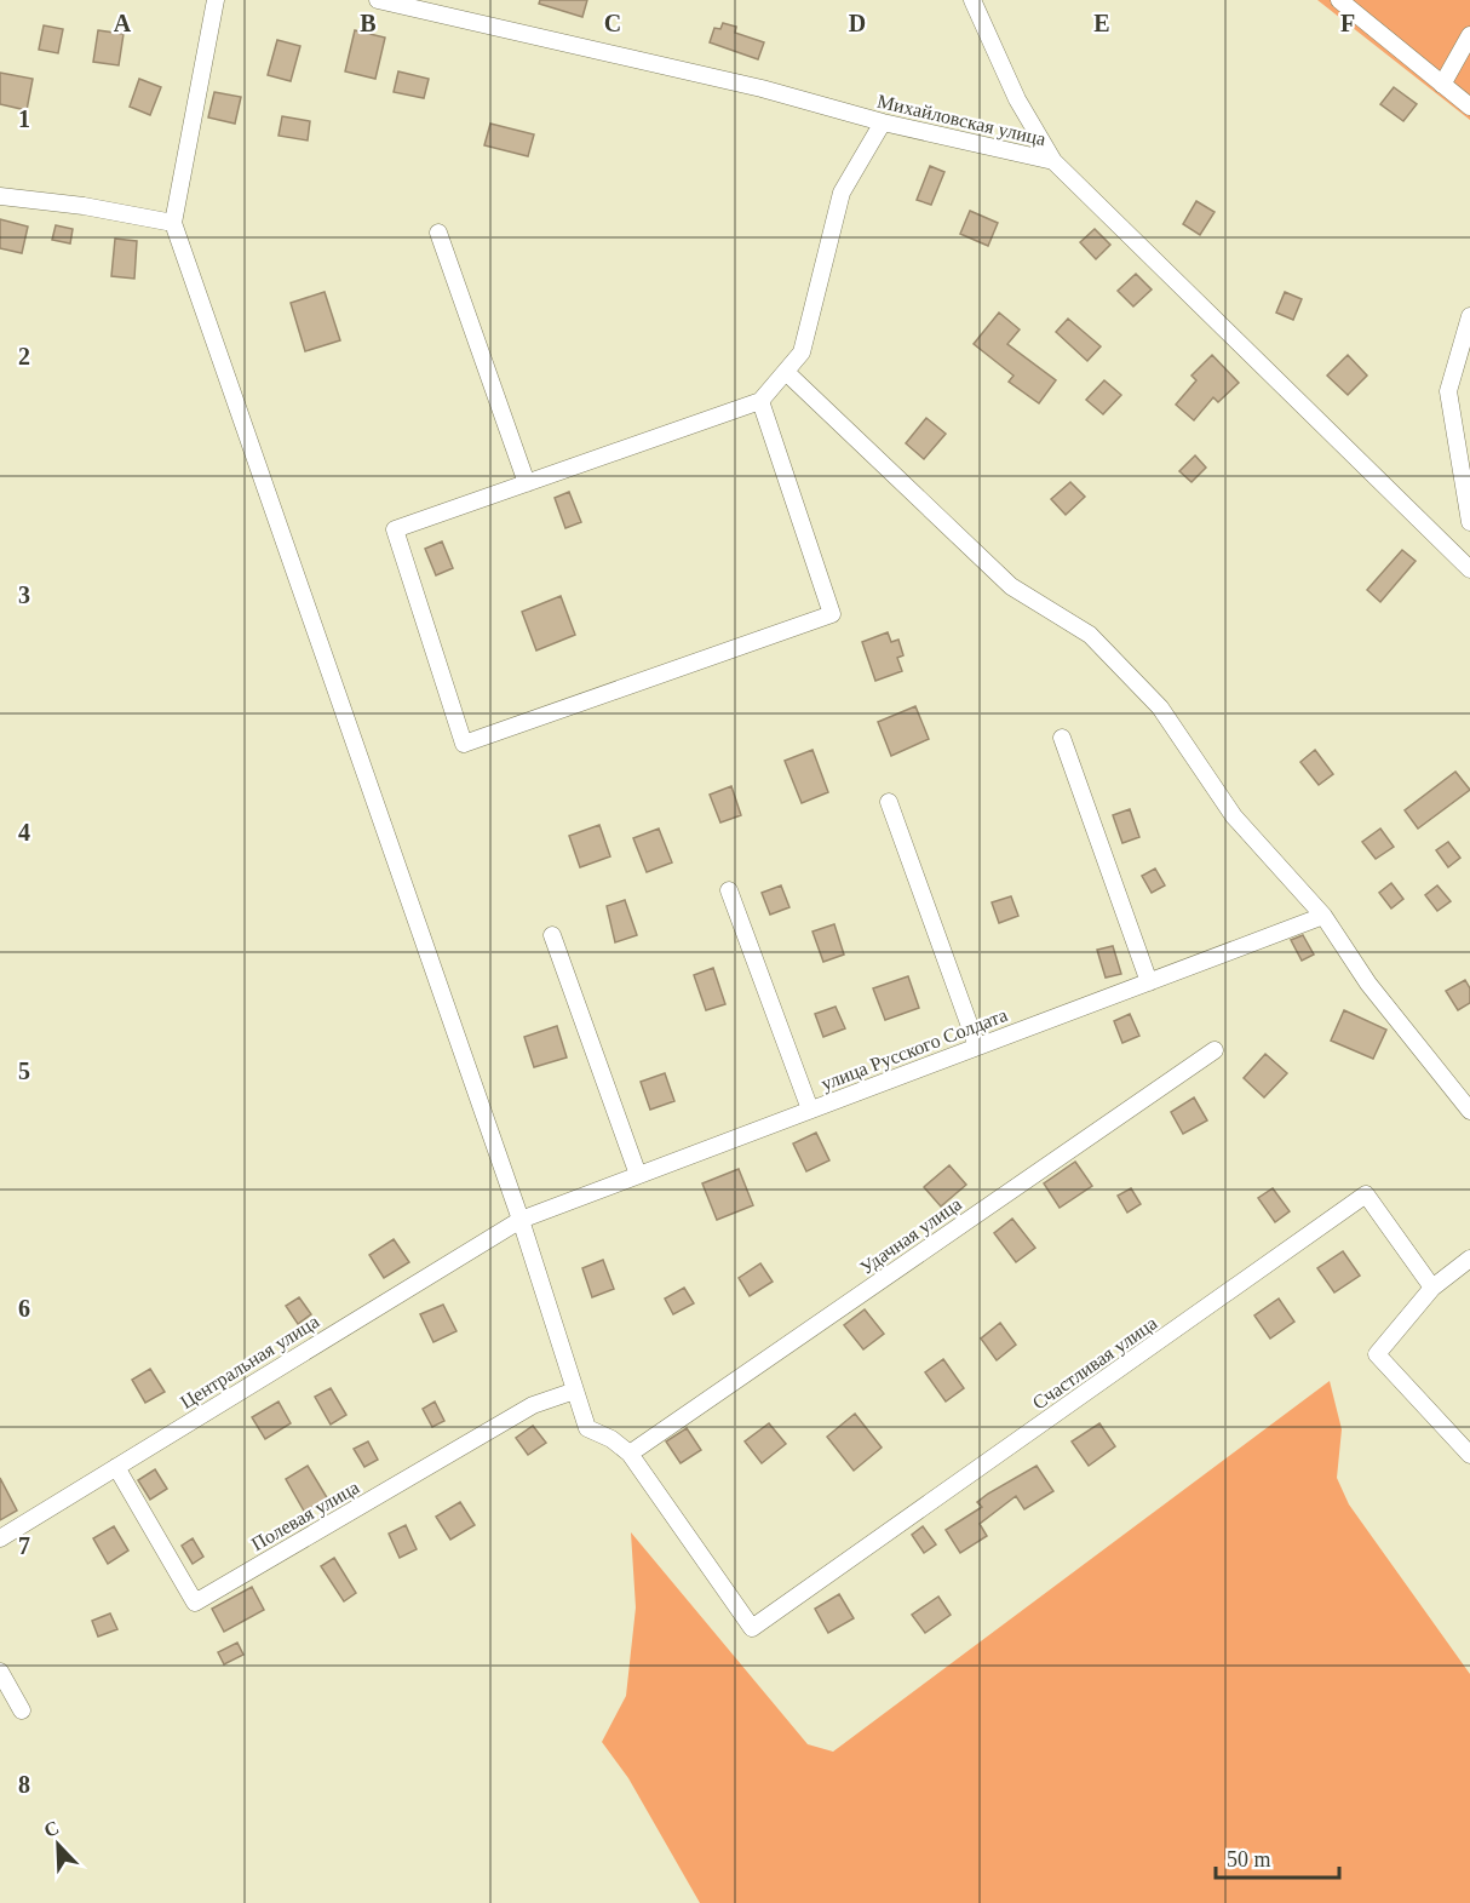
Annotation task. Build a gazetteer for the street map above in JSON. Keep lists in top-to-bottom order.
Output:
{
  "streets": {
    "street": [
      "Михайловская улица",
      "улица Русского Солдата",
      "Удачная улица",
      "Центральная улица",
      "Счастливая улица",
      "Полевая улица"
    ]
  },
  "crossings": [
    ["улица Русского Солдата", "Центральная улица"],
    ["Удачная улица", "Счастливая улица"],
    ["Центральная улица", "Полевая улица"]
  ],
  "scale_bar": "50 m",
  "north": "top left",
  "grid": {
    "columns": [
      "A",
      "B",
      "C",
      "D",
      "E",
      "F"
    ],
    "rows": [
      "1",
      "2",
      "3",
      "4",
      "5",
      "6",
      "7",
      "8"
    ]
  }
}
